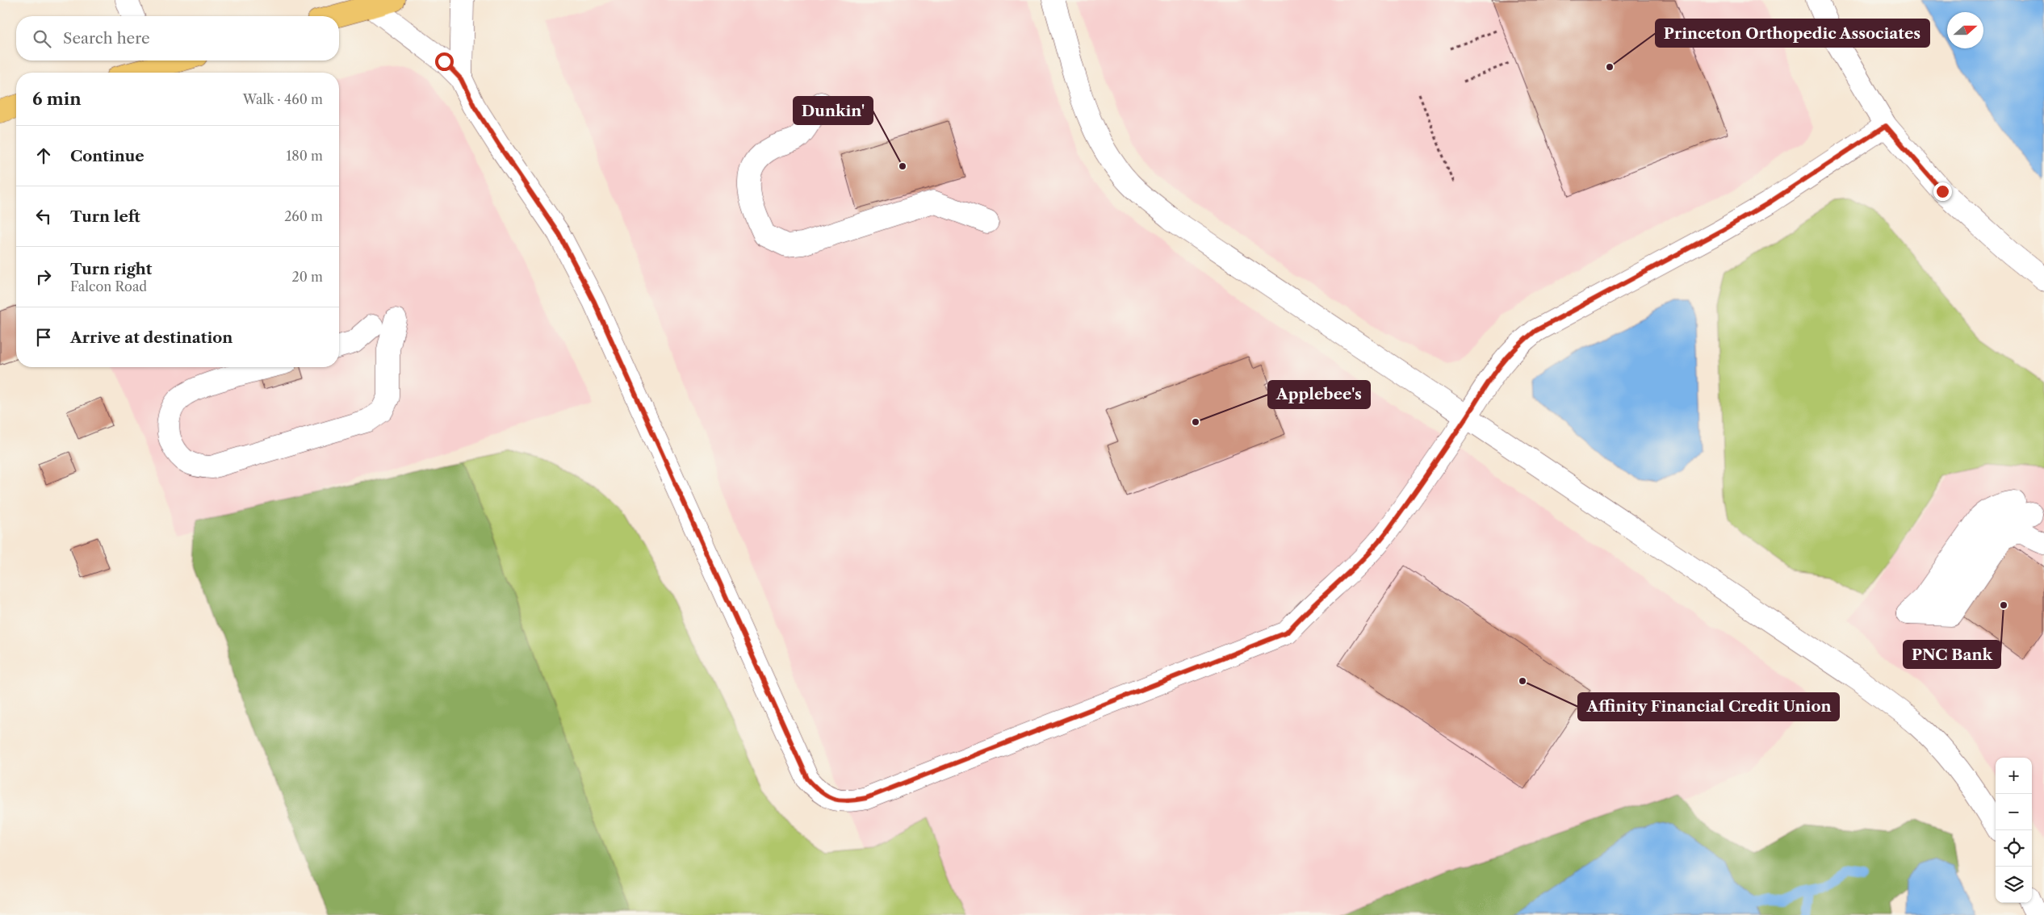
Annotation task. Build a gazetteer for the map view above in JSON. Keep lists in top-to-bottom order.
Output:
{
  "places": [
    "Princeton Orthopedic Associates",
    "Dunkin'",
    "Applebee's",
    "PNC Bank",
    "Affinity Financial Credit Union"
  ],
  "north": "right",
  "page": {
    "search": "Search here",
    "heading": ["6 min", "Walk · 460 m"],
    "list": [
      ["Continue", "180 m"],
      ["Turn left", "260 m"],
      ["Turn right", "Falcon Road", "20 m"],
      "Arrive at destination"
    ],
    "map_buttons": ["+", "−"]
  }
}
